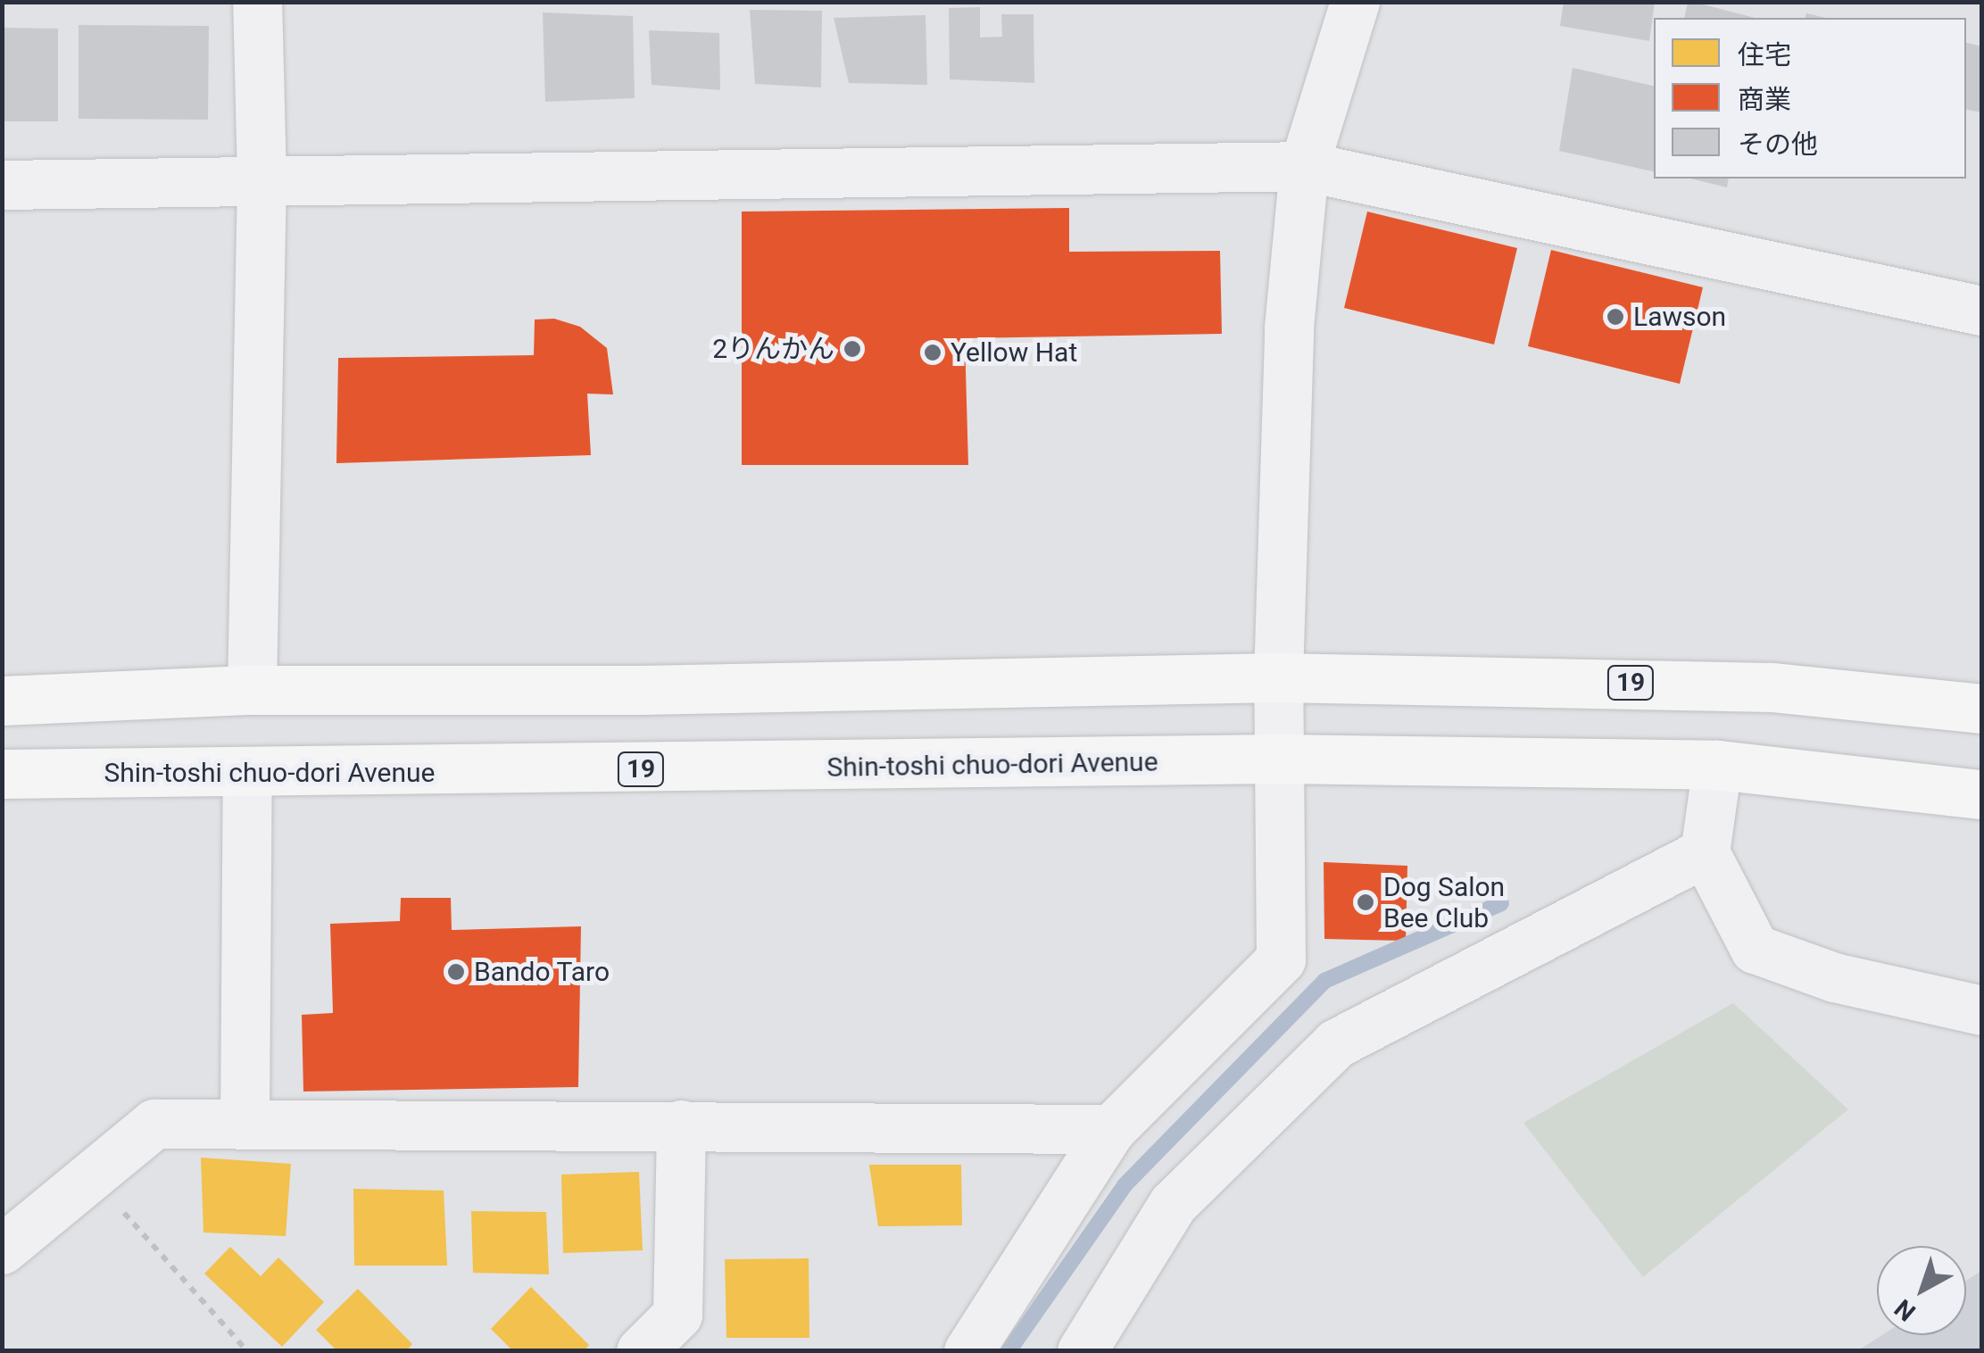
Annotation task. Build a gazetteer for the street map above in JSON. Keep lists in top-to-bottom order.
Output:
{
  "streets": {
    "main road": ["19", "Shin-toshi chuo-dori Avenue"]
  },
  "places": [
    "Lawson",
    "2りんかん",
    "Yellow Hat",
    "Dog Salon Bee Club",
    "Bando Taro"
  ],
  "legend": ["住宅", "商業", "その他"],
  "north": "bottom left"
}
